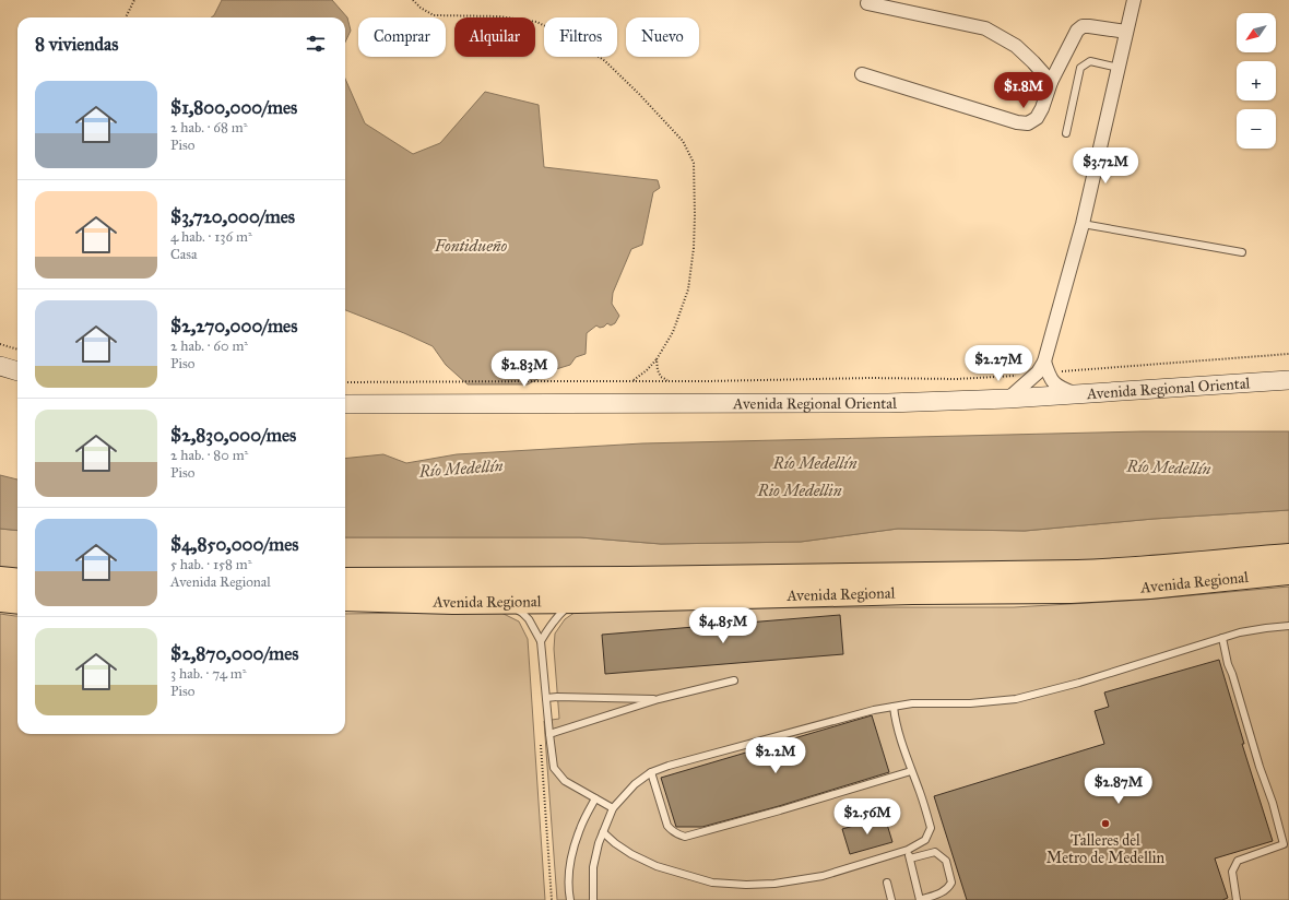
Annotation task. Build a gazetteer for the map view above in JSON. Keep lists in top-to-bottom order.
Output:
{
  "streets": {
    "highway": ["Avenida Regional"],
    "main road": ["Avenida Regional Oriental"]
  },
  "water": ["Fontidueño", "Río Medellín", "Rio Medellin"],
  "places": ["Talleres del Metro de Medellin"],
  "north": "bottom left",
  "page": {
    "map_buttons": ["+", "−"],
    "chip": [
      "Comprar",
      "Alquilar",
      "Filtros",
      "Nuevo"
    ],
    "heading": "8 viviendas",
    "list": [
      {
        "name": "$1,800,000/mes",
        "note": "2 hab. · 68 m² · Piso"
      },
      {
        "name": "$3,720,000/mes",
        "note": "4 hab. · 136 m² · Casa"
      },
      {
        "name": "$2,270,000/mes",
        "note": "2 hab. · 60 m² · Piso"
      },
      {
        "name": "$2,830,000/mes",
        "note": "2 hab. · 80 m² · Piso"
      },
      {
        "name": "$4,850,000/mes",
        "note": "5 hab. · 158 m² · Avenida Regional"
      },
      {
        "name": "$2,870,000/mes",
        "note": "3 hab. · 74 m² · Piso"
      }
    ],
    "price": [
      "$1.8M",
      "$3.72M",
      "$2.27M",
      "$2.83M",
      "$4.85M",
      "$2.2M",
      "$2.87M",
      "$2.56M"
    ]
  }
}
